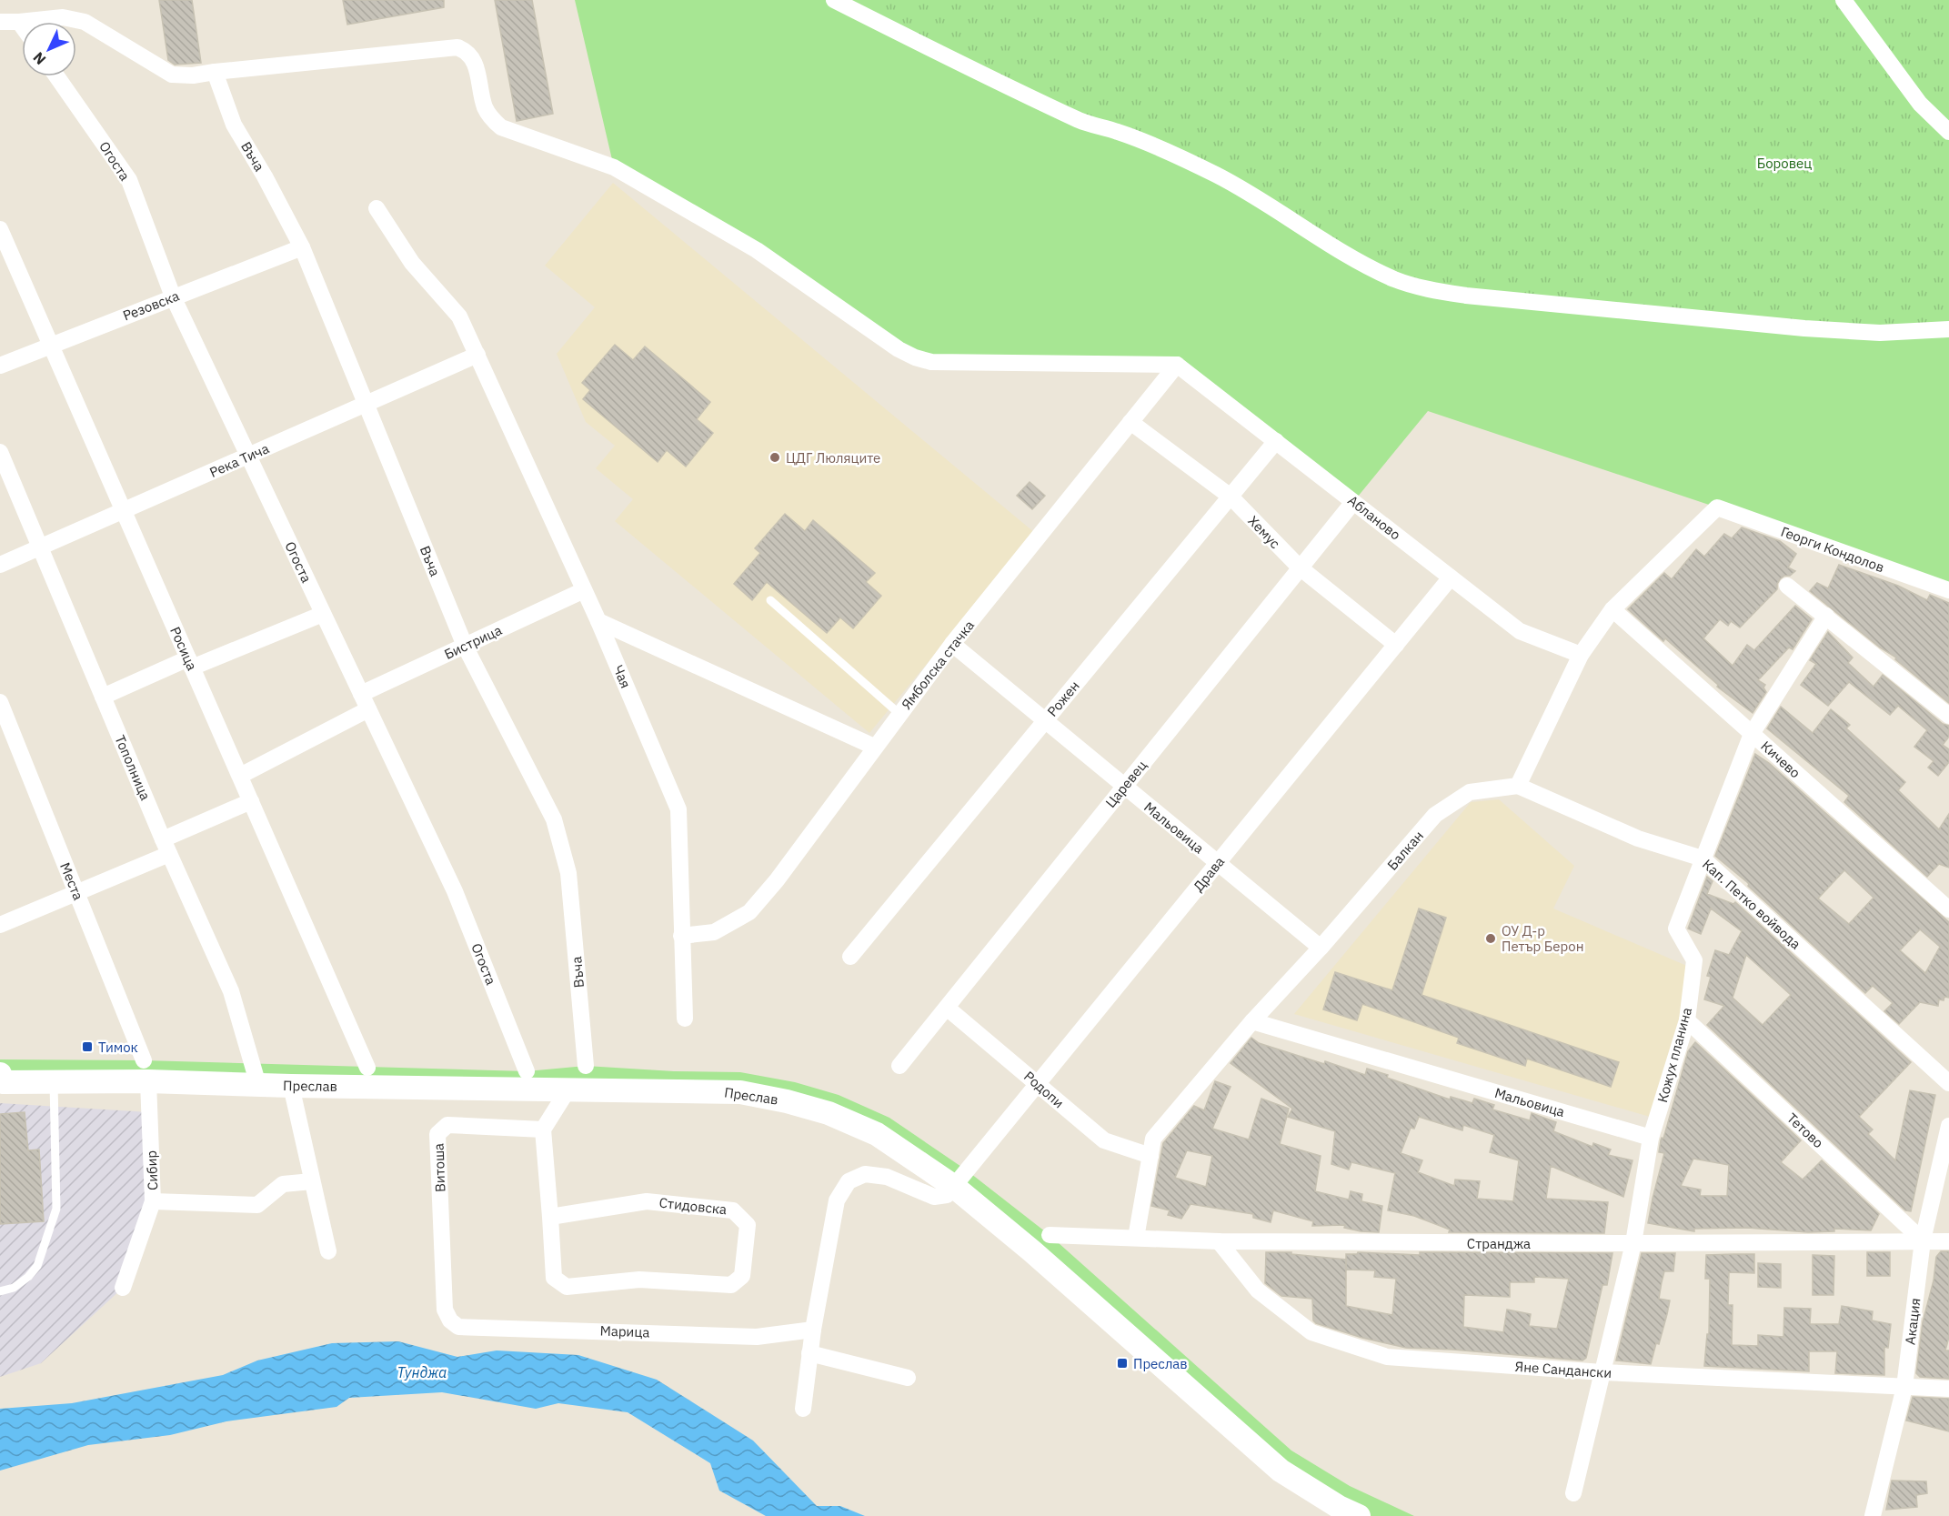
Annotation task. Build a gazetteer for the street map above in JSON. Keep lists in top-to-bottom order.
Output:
{
  "streets": {
    "main road": ["Преслав"],
    "street": [
      "Въча",
      "Огоста",
      "Резовска",
      "Река Тича",
      "Абланово",
      "Хемус",
      "Георги Кондолов",
      "Бистрица",
      "Росица",
      "Ямболска стачка",
      "Чая",
      "Рожен",
      "Кичево",
      "Тополница",
      "Царевец",
      "Мальовица",
      "Балкан",
      "Драва",
      "Места",
      "Кап. Петко войвода",
      "Кожух планина",
      "Родопи",
      "Тетово",
      "Витоша",
      "Сибир",
      "Стидовска",
      "Странджа",
      "Акация",
      "Марица",
      "Яне Сандански"
    ]
  },
  "crossings": [
    ["Въча", "Резовска"],
    ["Въча", "Река Тича"],
    ["Въча", "Бистрица"],
    ["Огоста", "Резовска"],
    ["Огоста", "Река Тича"],
    ["Огоста", "Бистрица"],
    ["Резовска", "Росица"],
    ["Река Тича", "Росица"],
    ["Река Тича", "Чая"],
    ["Река Тича", "Тополница"],
    ["Абланово", "Ямболска стачка"],
    ["Абланово", "Рожен"],
    ["Абланово", "Царевец"],
    ["Абланово", "Драва"],
    ["Хемус", "Ямболска стачка"],
    ["Хемус", "Рожен"],
    ["Хемус", "Царевец"],
    ["Хемус", "Драва"],
    ["Георги Кондолов", "Кичево"],
    ["Бистрица", "Чая"],
    ["Ямболска стачка", "Чая"],
    ["Ямболска стачка", "Мальовица"],
    ["Рожен", "Мальовица"],
    ["Кичево", "Кожух планина"],
    ["Тополница", "Преслав"],
    ["Царевец", "Мальовица"],
    ["Царевец", "Родопи"],
    ["Мальовица", "Балкан"],
    ["Мальовица", "Драва"],
    ["Мальовица", "Кожух планина"],
    ["Балкан", "Кап. Петко войвода"],
    ["Балкан", "Родопи"],
    ["Балкан", "Странджа"],
    ["Драва", "Преслав"],
    ["Драва", "Родопи"],
    ["Места", "Преслав"],
    ["Места", "Сибир"],
    ["Кап. Петко войвода", "Кожух планина"],
    ["Кожух планина", "Тетово"],
    ["Кожух планина", "Странджа"],
    ["Кожух планина", "Яне Сандански"],
    ["Преслав", "Сибир"],
    ["Тетово", "Странджа"],
    ["Тетово", "Акация"],
    ["Витоша", "Марица"],
    ["Странджа", "Акация"],
    ["Странджа", "Яне Сандански"],
    ["Акация", "Яне Сандански"]
  ],
  "water": ["Тунджа"],
  "parks": ["Боровец"],
  "places": {
    "other": ["ЦДГ Люляците", "ОУ Д-р Петър Берон"],
    "transit": ["Тимок", "Преслав"]
  },
  "north": "bottom left"
}
